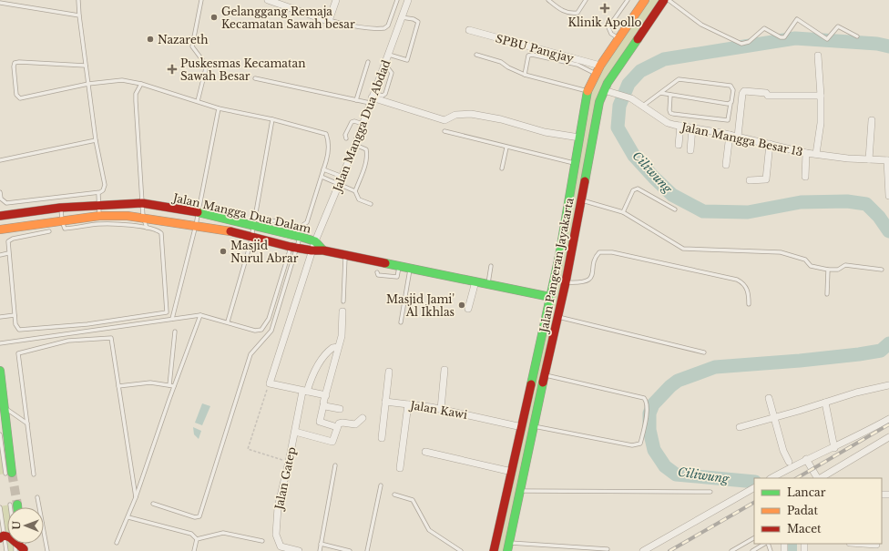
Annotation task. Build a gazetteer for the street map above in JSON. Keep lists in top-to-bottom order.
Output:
{
  "streets": {
    "main road": ["Jalan Mangga Dua Dalam", "Jalan Pangeran Jayakarta"],
    "street": [
      "SPBU Pangjay",
      "Jalan Mangga Dua Abdad",
      "Jalan Mangga Besar 13",
      "Jalan Kawi",
      "Jalan Gatep"
    ]
  },
  "crossings": [
    ["SPBU Pangjay", "Jalan Pangeran Jayakarta"],
    ["Jalan Mangga Dua Abdad", "Jalan Mangga Dua Dalam"],
    ["Jalan Mangga Besar 13", "Jalan Pangeran Jayakarta"],
    ["Jalan Mangga Dua Dalam", "Jalan Pangeran Jayakarta"],
    ["Jalan Pangeran Jayakarta", "Jalan Kawi"]
  ],
  "water": ["Ciliwung"],
  "places": {
    "health": ["Klinik Apollo", "Puskesmas Kecamatan Sawah Besar"],
    "other": [
      "Gelanggang Remaja Kecamatan Sawah besar",
      "Nazareth",
      "Masjid Nurul Abrar",
      "Masjid Jami' Al Ikhlas"
    ]
  },
  "legend": ["Lancar", "Padat", "Macet"],
  "north": "left"
}
